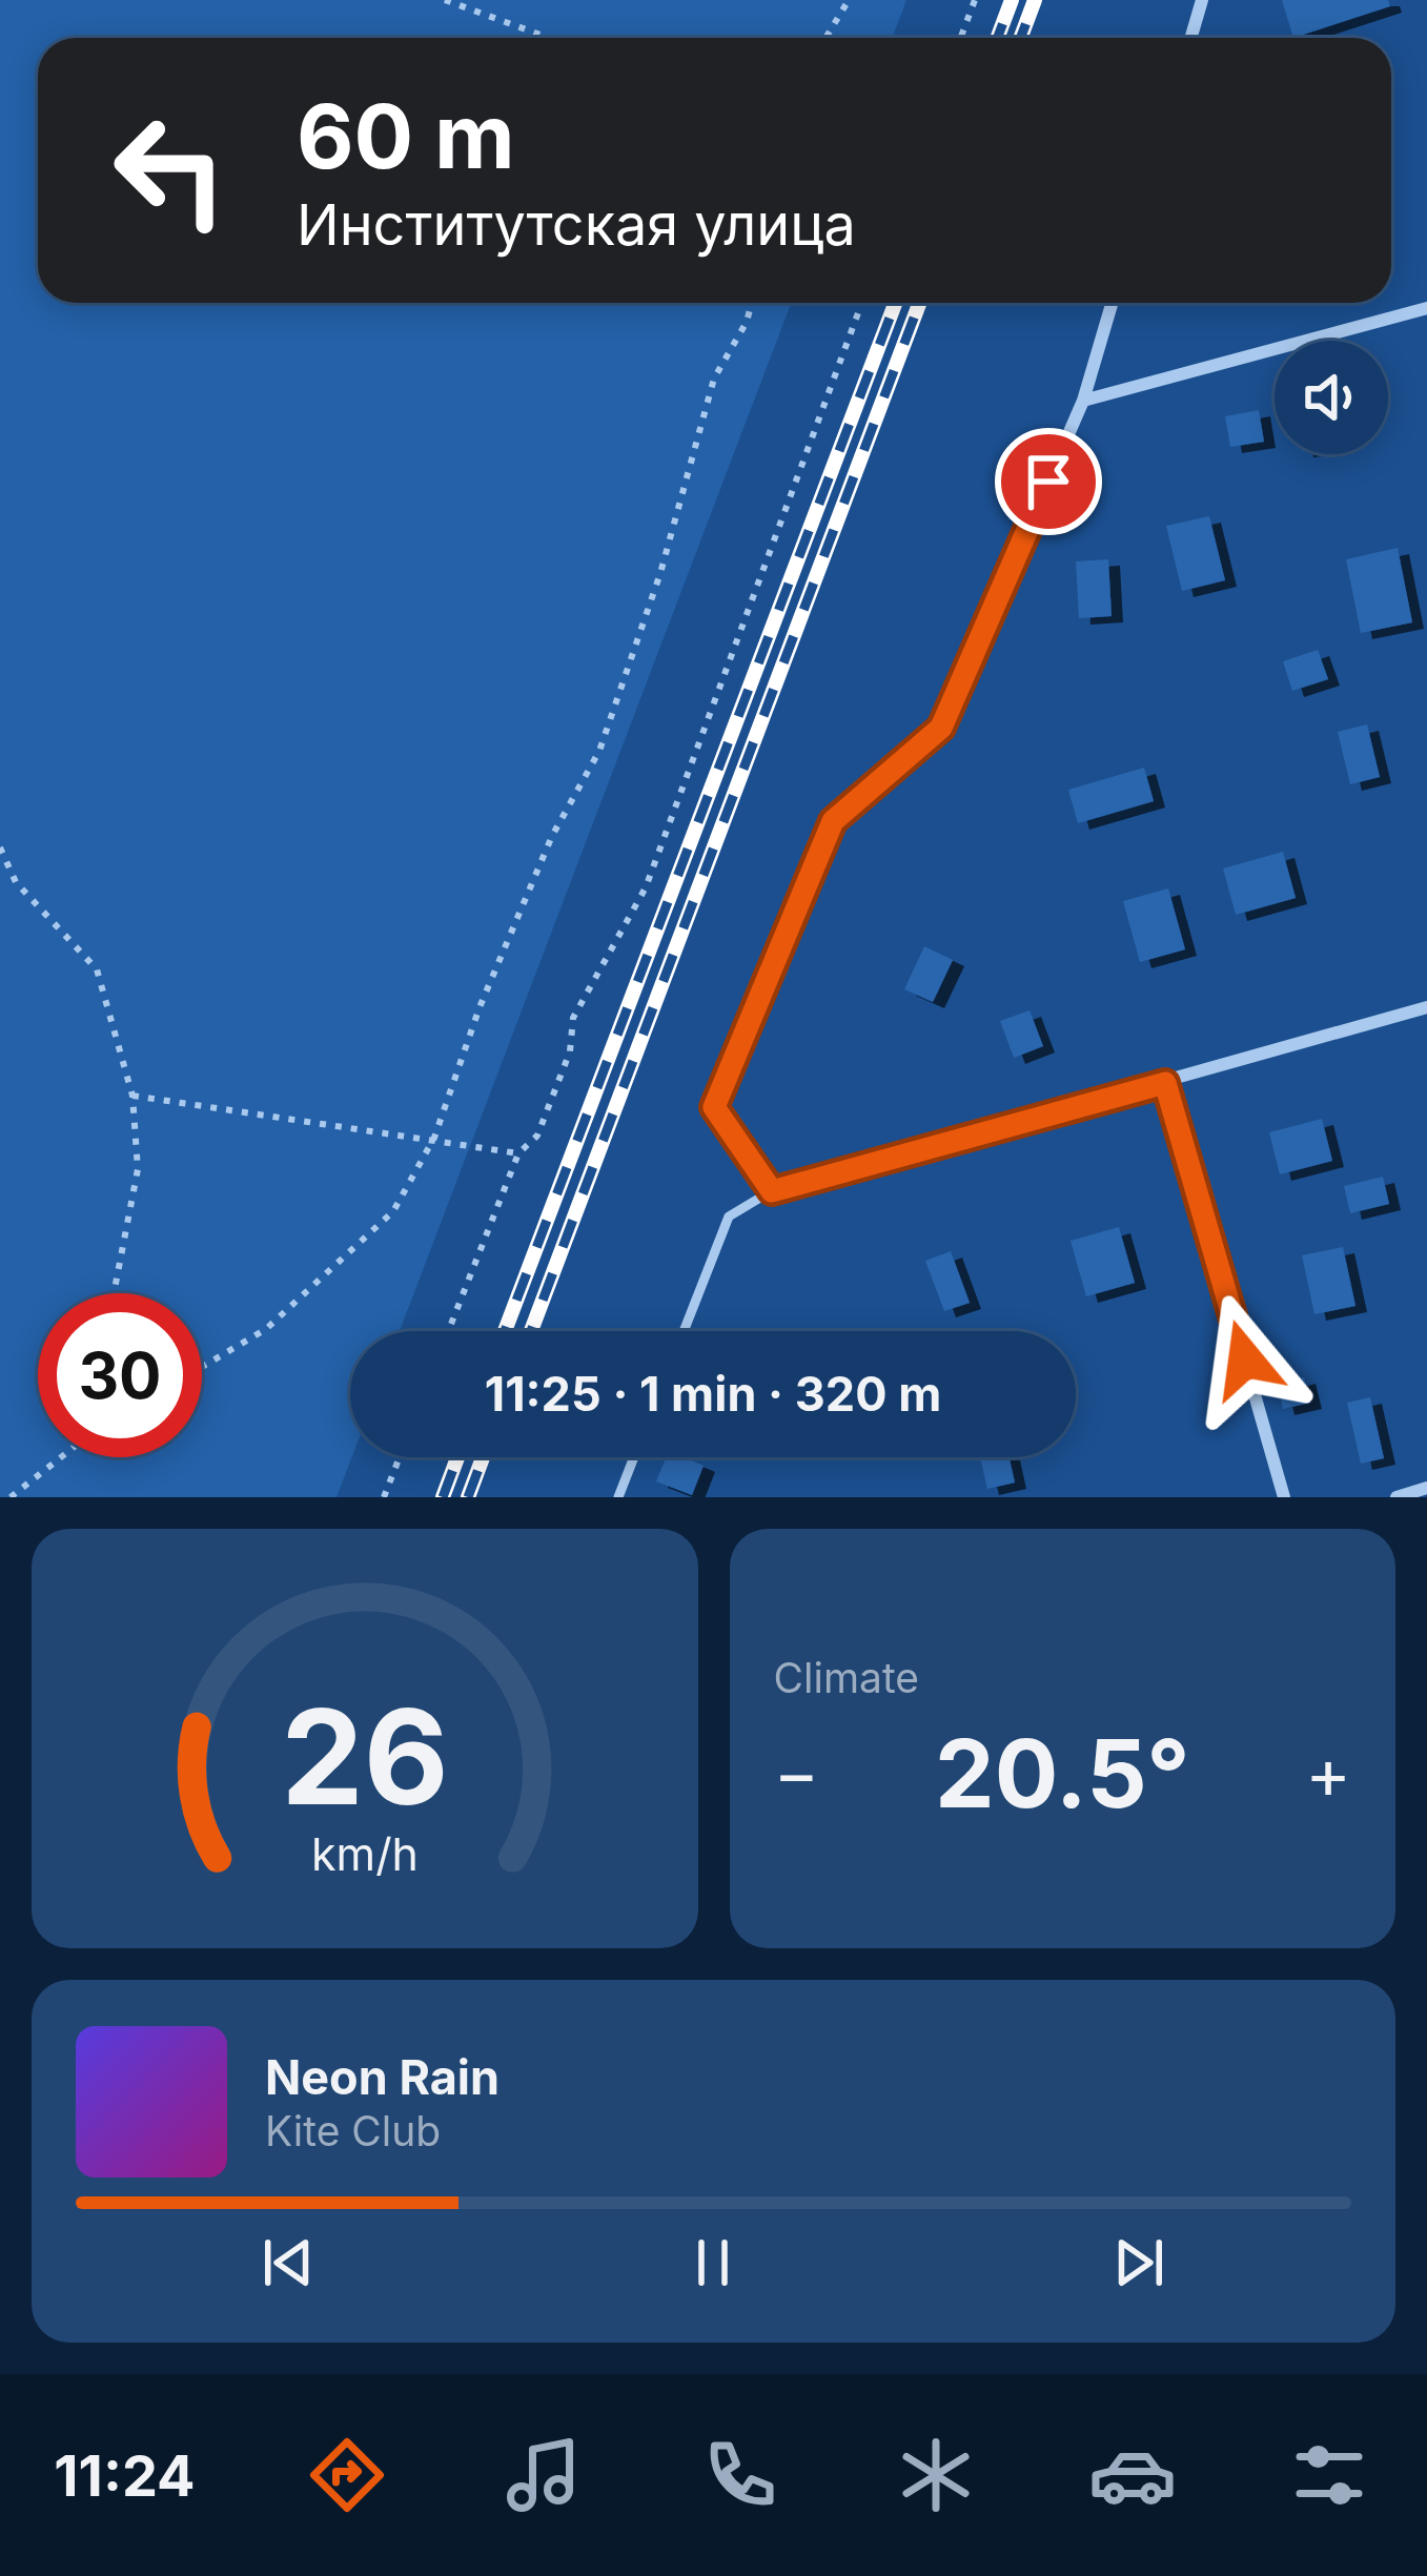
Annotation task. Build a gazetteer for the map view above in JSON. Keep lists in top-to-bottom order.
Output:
{
  "page": {
    "turn": ["60 m", "Институтская улица"],
    "limit": "30",
    "trip": "11:25 · 1 min · 320 m",
    "tile": "Climate",
    "heat": ["−", "20.5°", "+"],
    "song": ["Neon Rain", "Kite Club"],
    "tabs": "11:24",
    "gauge": ["26", "km/h"]
  }
}
